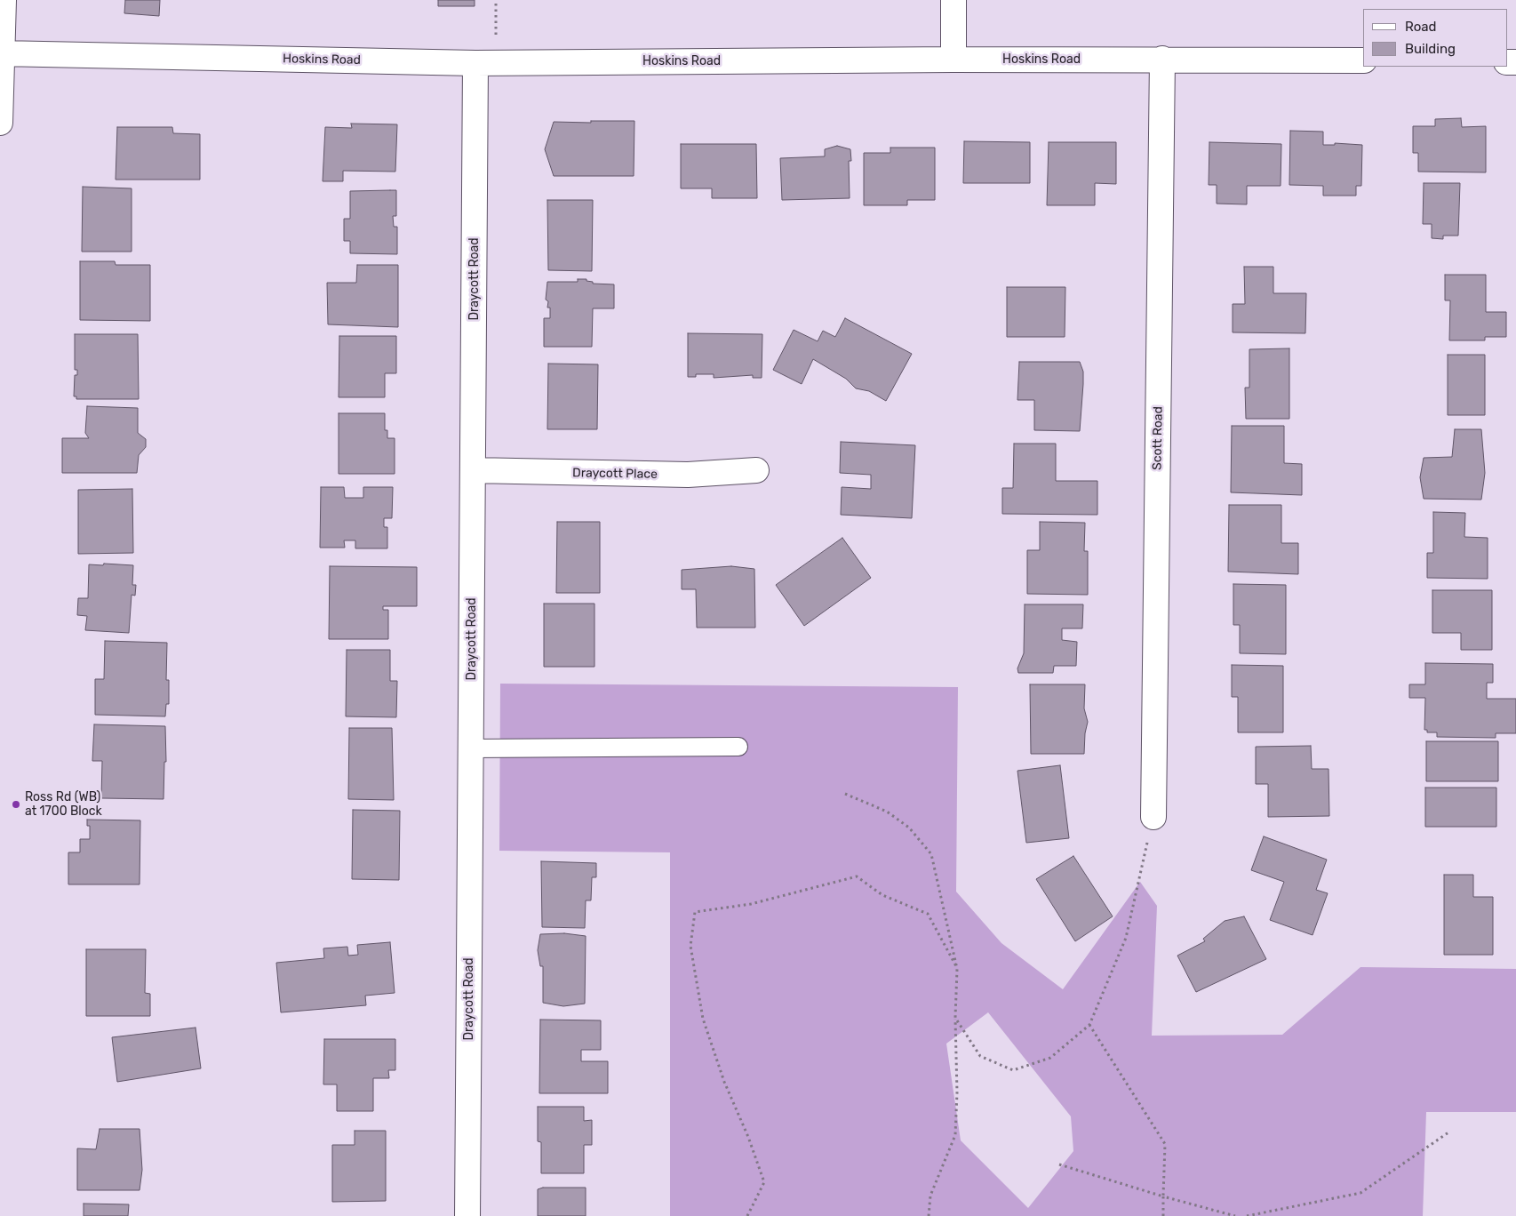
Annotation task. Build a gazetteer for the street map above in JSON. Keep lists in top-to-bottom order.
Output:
{
  "streets": {
    "street": [
      "Hoskins Road",
      "Draycott Road",
      "Scott Road",
      "Draycott Place"
    ]
  },
  "crossings": [
    ["Hoskins Road", "Draycott Road"],
    ["Hoskins Road", "Scott Road"],
    ["Draycott Road", "Draycott Place"]
  ],
  "places": ["Ross Rd (WB) at 1700 Block"],
  "legend": ["Road", "Building"]
}
